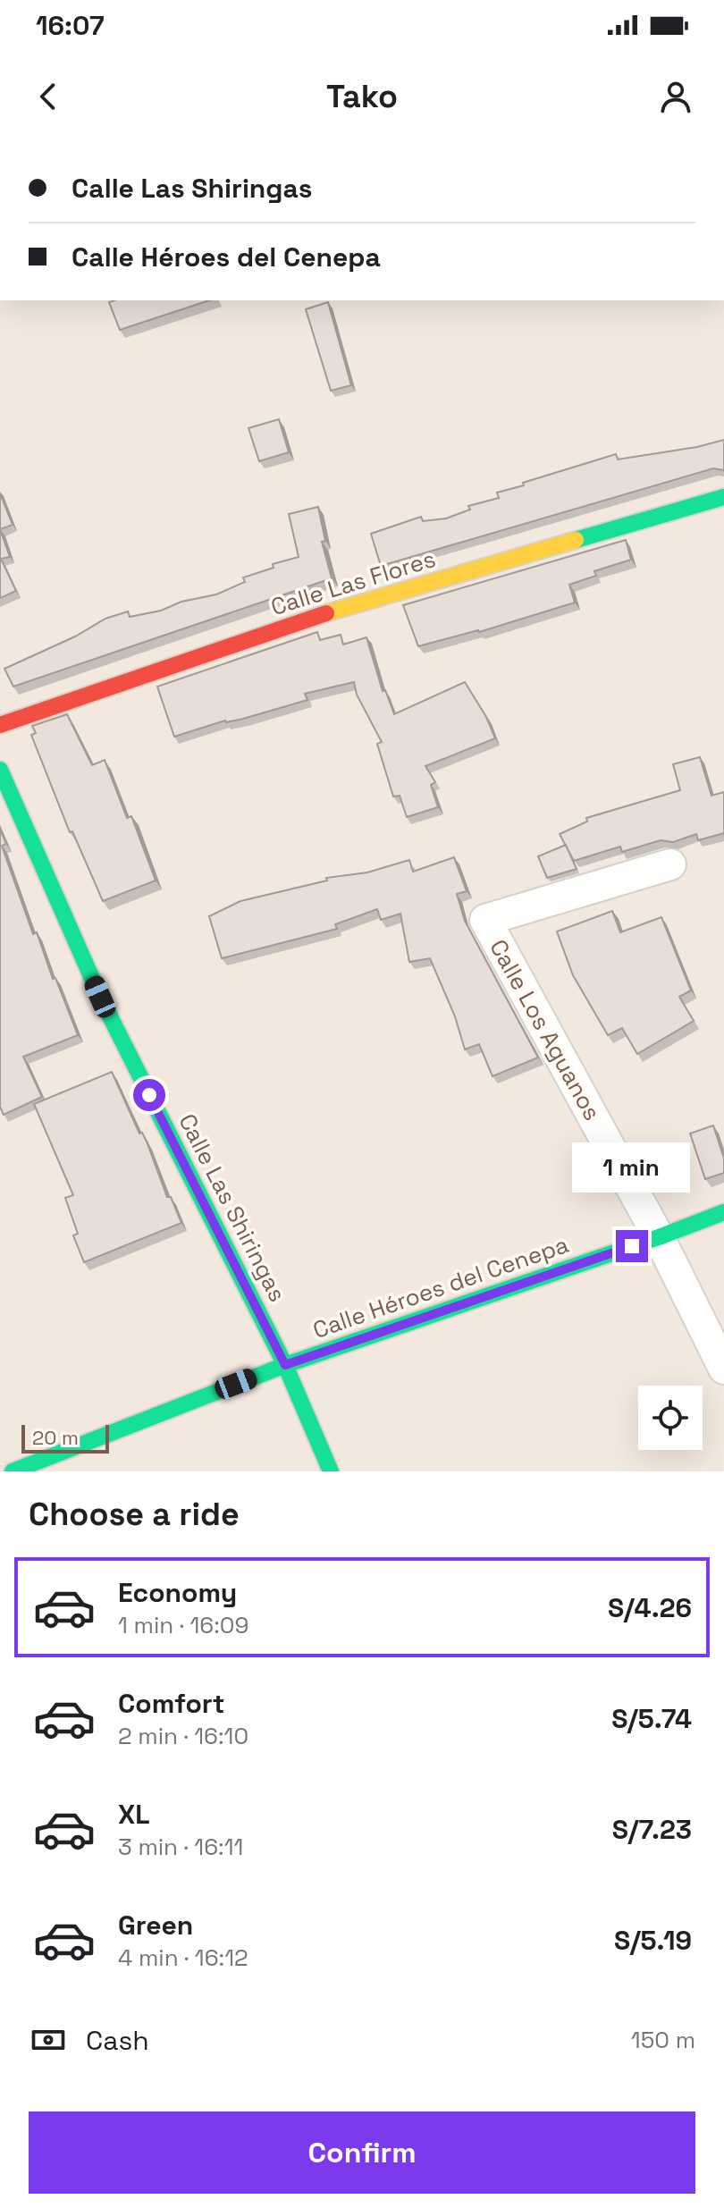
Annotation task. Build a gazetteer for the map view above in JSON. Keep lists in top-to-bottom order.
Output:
{
  "streets": {
    "street": [
      "Calle Las Flores",
      "Calle Los Aguanos",
      "Calle Las Shiringas",
      "Calle Héroes del Cenepa"
    ]
  },
  "crossings": [
    ["Calle Los Aguanos", "Calle Héroes del Cenepa"],
    ["Calle Las Shiringas", "Calle Héroes del Cenepa"]
  ],
  "scale_bar": "20 m",
  "page": {
    "status": "16:07",
    "header": "Tako",
    "banner": ["Calle Las Shiringas", "Calle Héroes del Cenepa"],
    "bubble": "1 min",
    "scale": "20 m",
    "heading": "Choose a ride",
    "list": [
      {
        "name": "Economy",
        "note": "1 min · 16:09",
        "value": "S/4.26"
      },
      {
        "name": "Comfort",
        "note": "2 min · 16:10",
        "value": "S/5.74"
      },
      {
        "name": "XL",
        "note": "3 min · 16:11",
        "value": "S/7.23"
      },
      {
        "name": "Green",
        "note": "4 min · 16:12",
        "value": "S/5.19"
      }
    ],
    "pay": ["Cash", "150 m"],
    "buttons": "Confirm"
  }
}
